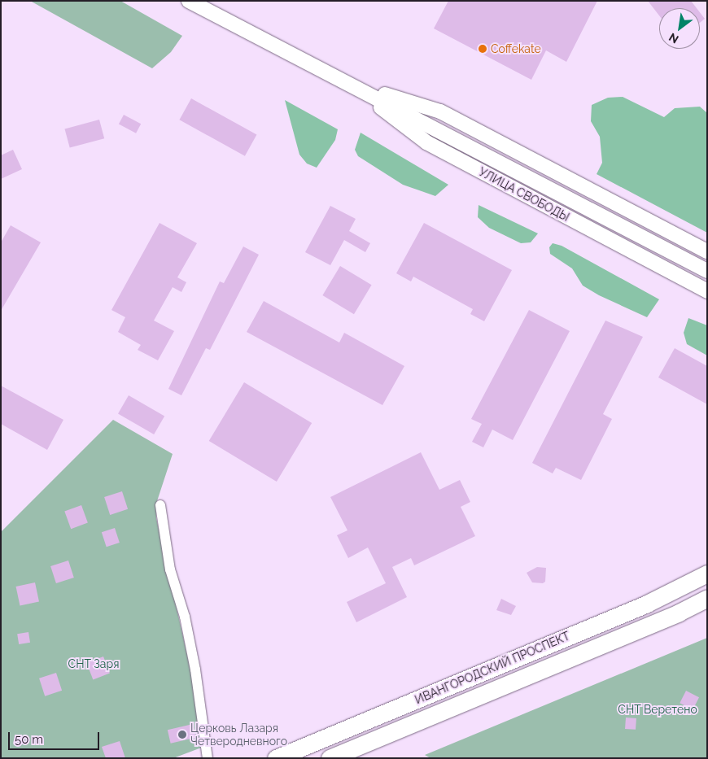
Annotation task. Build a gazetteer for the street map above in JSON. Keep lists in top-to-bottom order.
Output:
{
  "streets": {
    "highway": ["ИВАНГОРОДСКИЙ ПРОСПЕКТ"],
    "main road": ["УЛИЦА СВОБОДЫ"]
  },
  "parks": ["СНТ Заря", "СНТ Веретено"],
  "places": ["Coffekate", "Церковь Лазаря Четверодневного"],
  "scale_bar": "50 m",
  "north": "bottom left"
}
